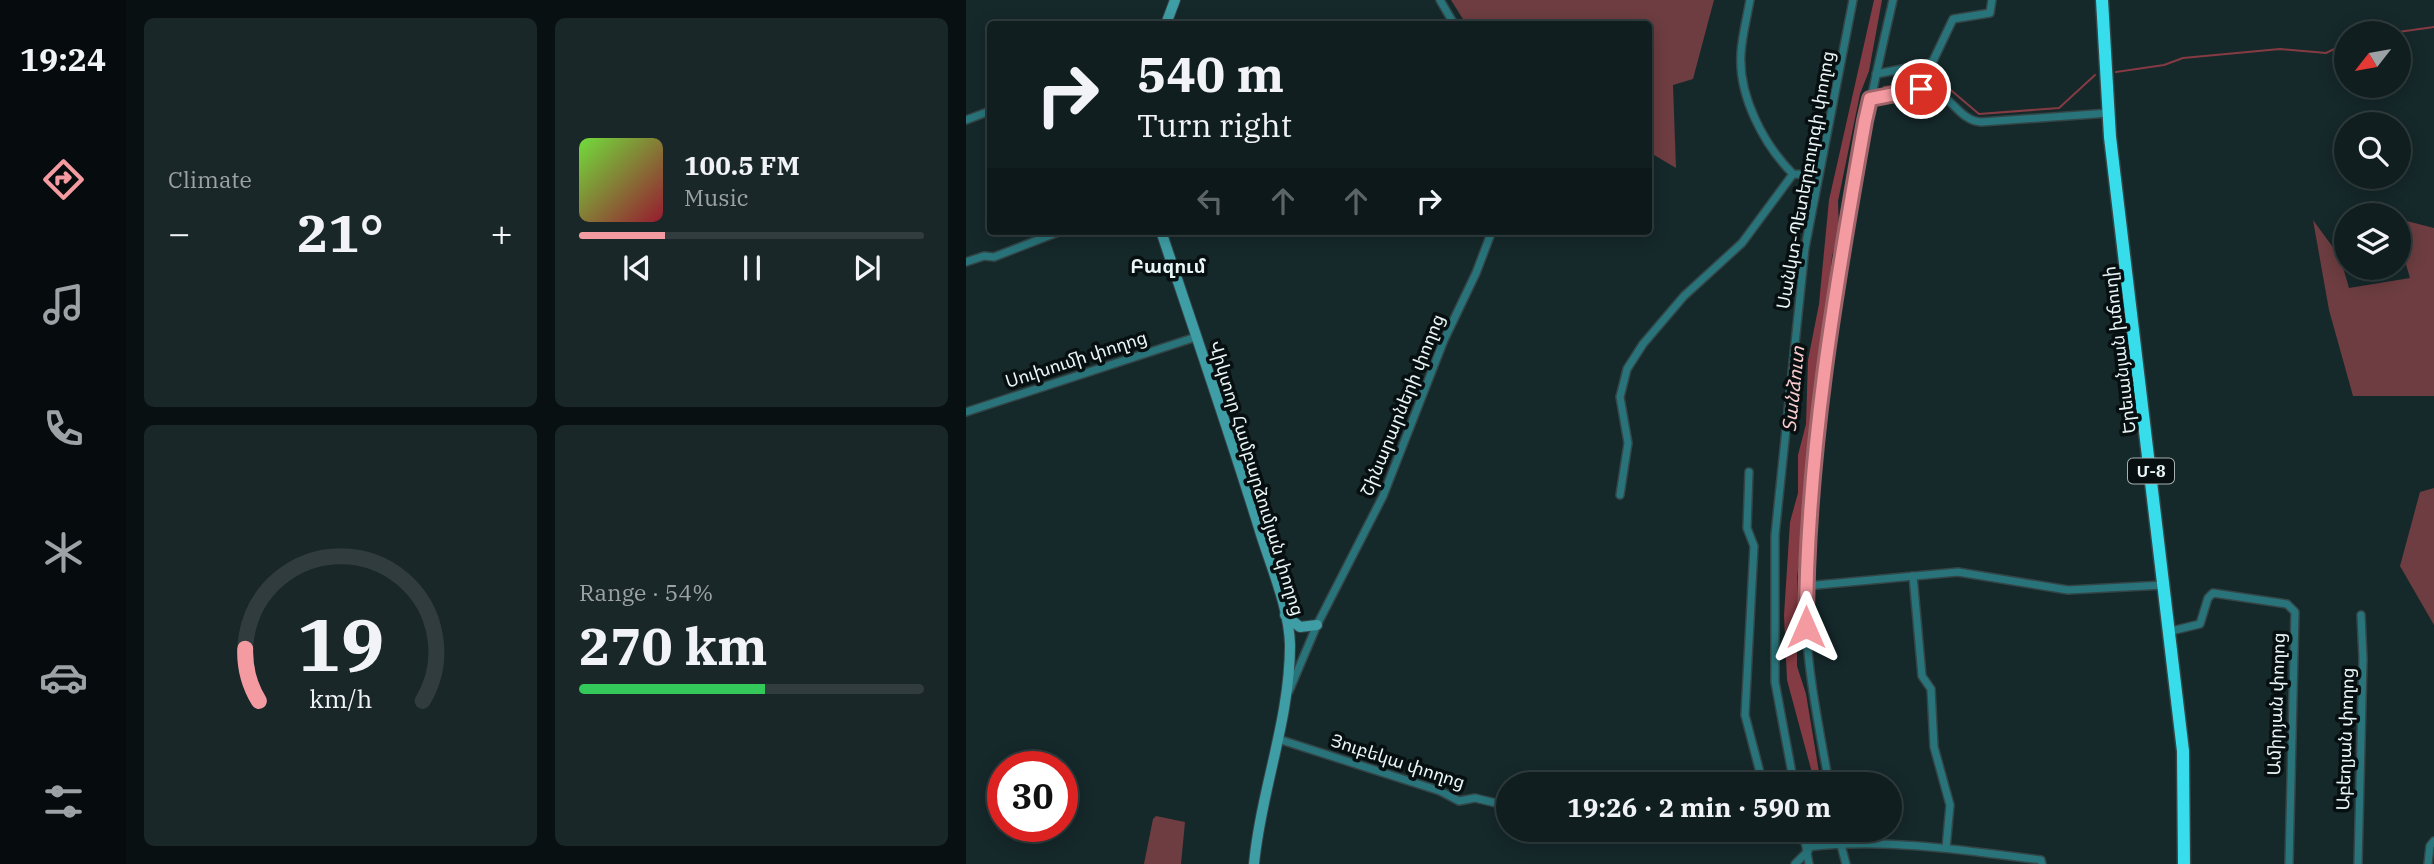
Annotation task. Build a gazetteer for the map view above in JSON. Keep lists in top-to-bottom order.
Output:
{
  "streets": {
    "highway": ["Երեւանյան խճուղի", "Մ-8"],
    "street": [
      "Սանկտ-Պետերբուրգի փողոց",
      "Սուխումի փողոց",
      "Շինարարների փողոց",
      "Վիկտոր Համբարձումյան փողոց",
      "Ամիրյան փողոց",
      "Աբեղյան փողոց",
      "Յուբեկա փողոց"
    ]
  },
  "crossings": [
    ["Երեւանյան խճուղի", "Ամիրյան փողոց"],
    ["Սուխումի փողոց", "Վիկտոր Համբարձումյան փողոց"],
    ["Շինարարների փողոց", "Վիկտոր Համբարձումյան փողոց"],
    ["Վիկտոր Համբարձումյան փողոց", "Յուբեկա փողոց"]
  ],
  "districts": ["Բազում"],
  "water": ["Տանձուտ"],
  "north": "bottom left",
  "page": {
    "tabs": "19:24",
    "tile": [
      "Climate",
      ["Range · 54%", "270 km"]
    ],
    "turn": ["540 m", "Turn right"],
    "song": ["100.5 FM", "Music"],
    "heat": ["−", "21°", "+"],
    "limit": "30",
    "trip": "19:26 · 2 min · 590 m",
    "gauge": ["19", "km/h"]
  }
}
